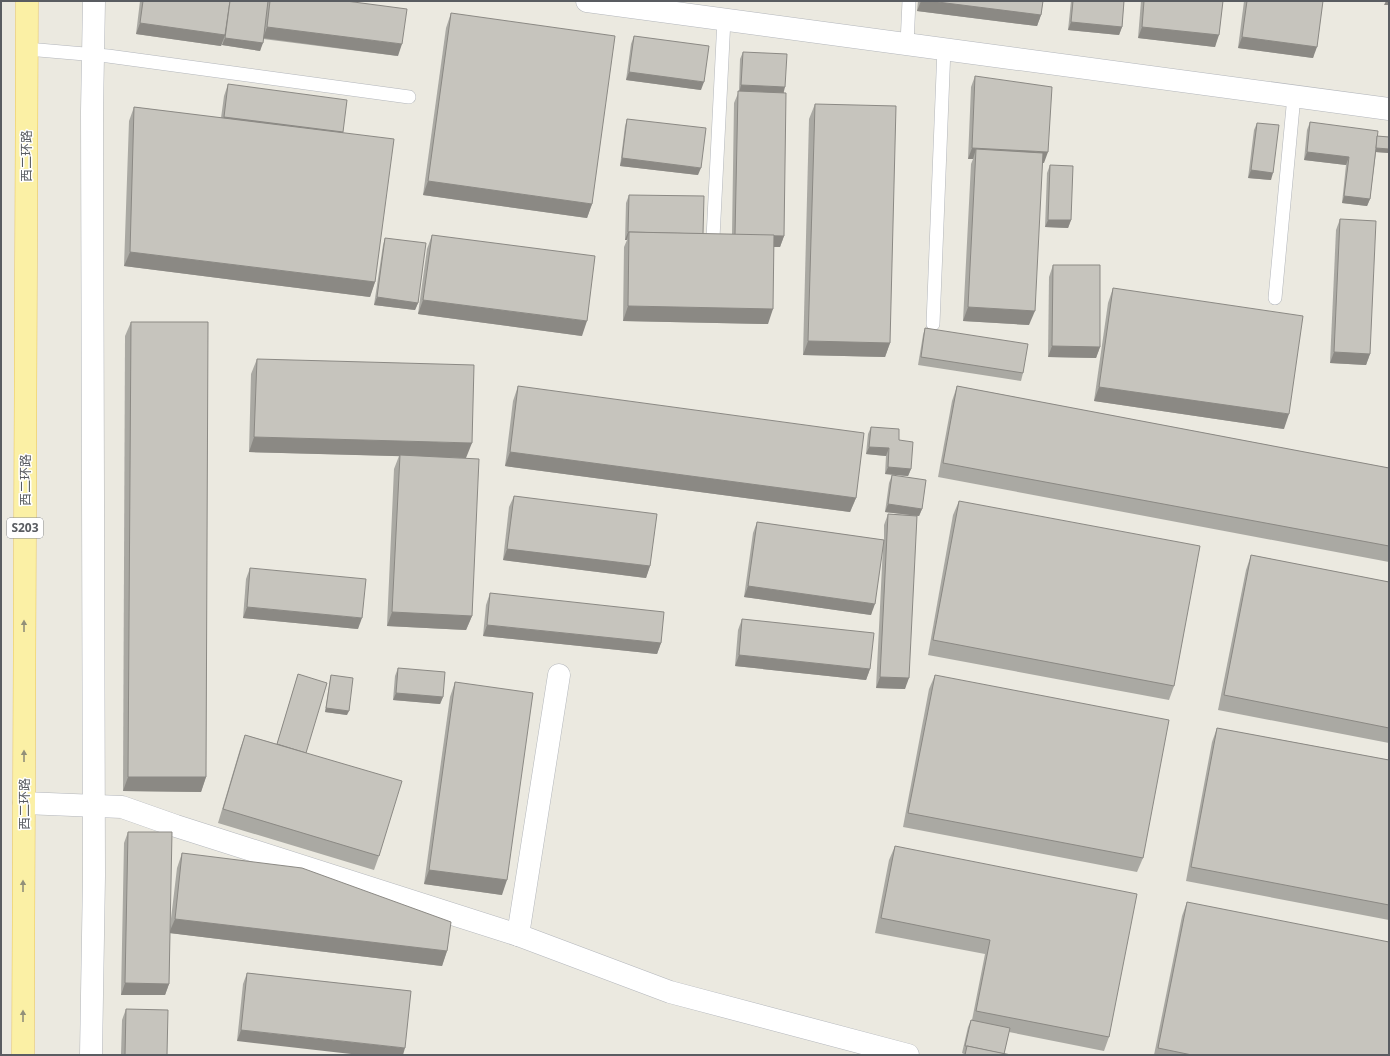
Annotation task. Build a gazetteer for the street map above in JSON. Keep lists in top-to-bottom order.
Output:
{
  "streets": {
    "main road": ["西二环路", "S203"]
  },
  "one_way": ["西二环路"]
}
